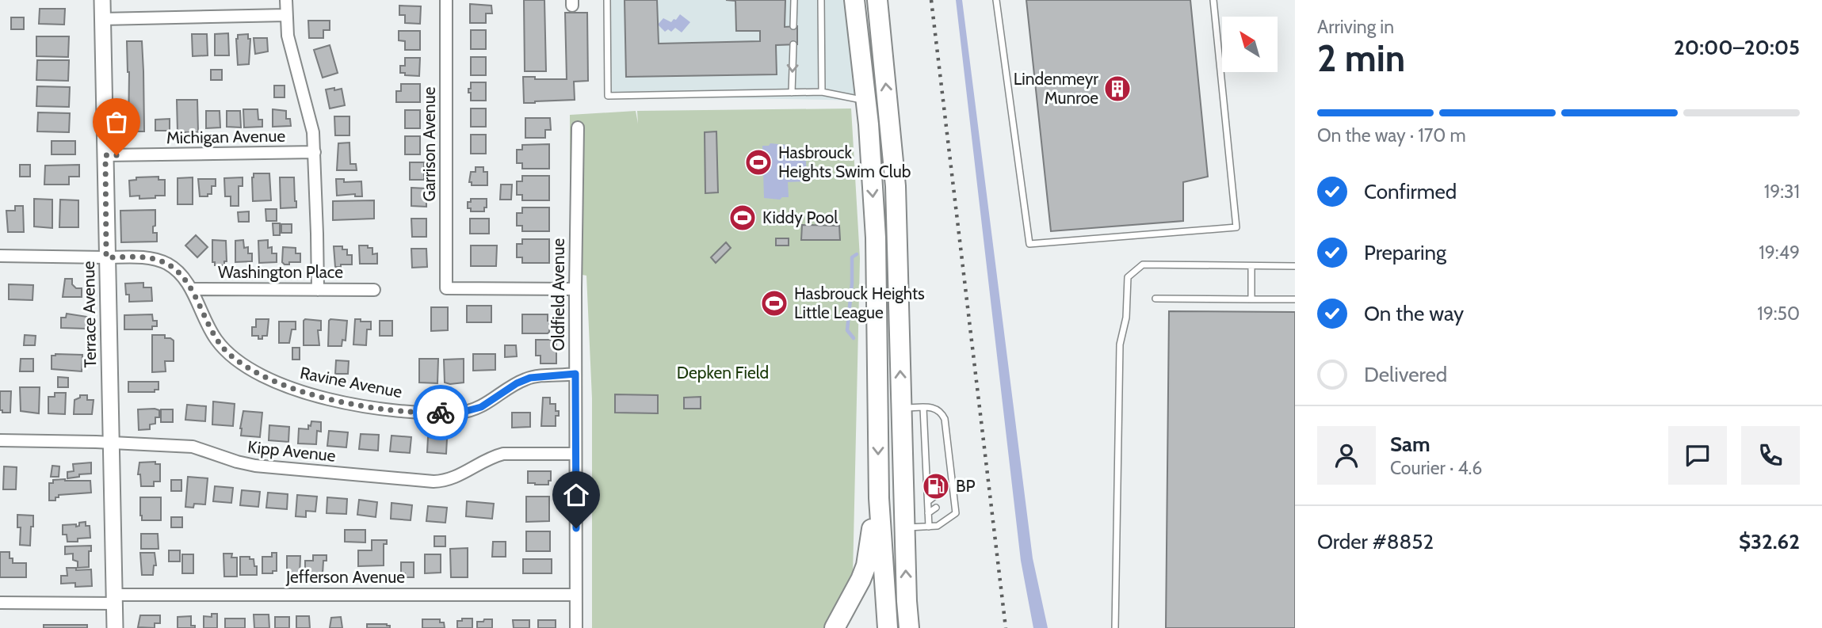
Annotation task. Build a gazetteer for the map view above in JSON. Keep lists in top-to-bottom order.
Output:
{
  "streets": {
    "main road": ["Terrace Avenue"],
    "street": [
      "Michigan Avenue",
      "Garrison Avenue",
      "Washington Place",
      "Oldfield Avenue",
      "Ravine Avenue",
      "Kipp Avenue",
      "Jefferson Avenue"
    ]
  },
  "crossings": [
    ["Michigan Avenue", "Terrace Avenue"],
    ["Garrison Avenue", "Oldfield Avenue"],
    ["Washington Place", "Ravine Avenue"],
    ["Oldfield Avenue", "Ravine Avenue"],
    ["Oldfield Avenue", "Kipp Avenue"],
    ["Oldfield Avenue", "Jefferson Avenue"],
    ["Terrace Avenue", "Kipp Avenue"],
    ["Terrace Avenue", "Jefferson Avenue"]
  ],
  "parks": ["Depken Field"],
  "places": {
    "building": ["Lindenmeyr Munroe"],
    "sports": ["Hasbrouck Heights Swim Club", "Kiddy Pool", "Hasbrouck Heights Little League"],
    "fuel station": ["BP"]
  },
  "north": "top left",
  "page": {
    "heading": ["2 min", "Arriving in", "20:00–20:05"],
    "panel": [
      "Sam",
      "Courier · 4.6",
      "Order #8852",
      "$32.62"
    ],
    "bar": "On the way · 170 m",
    "list": [
      ["Confirmed", "19:31"],
      ["Preparing", "19:49"],
      ["On the way", "19:50"],
      "Delivered"
    ]
  }
}
